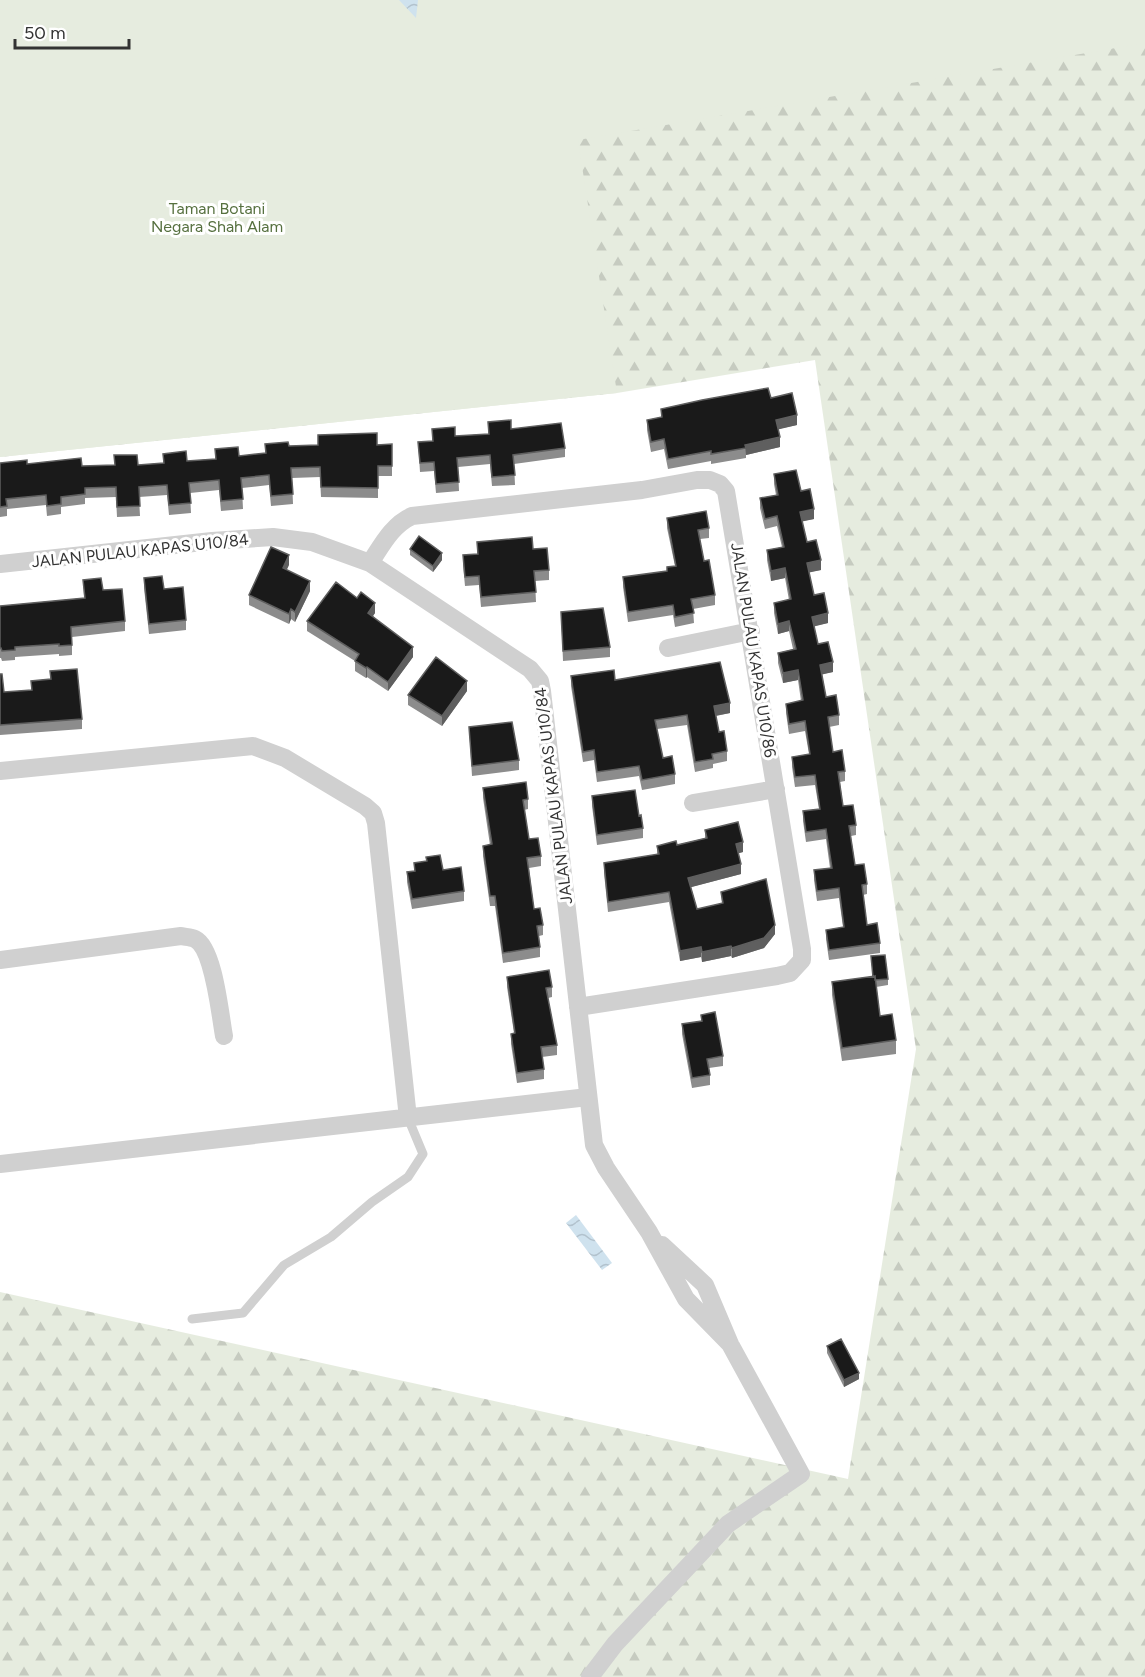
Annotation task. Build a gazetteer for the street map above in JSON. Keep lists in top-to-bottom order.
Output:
{
  "streets": {
    "street": ["JALAN PULAU KAPAS U10/84", "JALAN PULAU KAPAS U10/86"]
  },
  "crossings": [
    ["JALAN PULAU KAPAS U10/84", "JALAN PULAU KAPAS U10/86"]
  ],
  "parks": ["Taman Botani Negara Shah Alam"],
  "scale_bar": "50 m"
}
